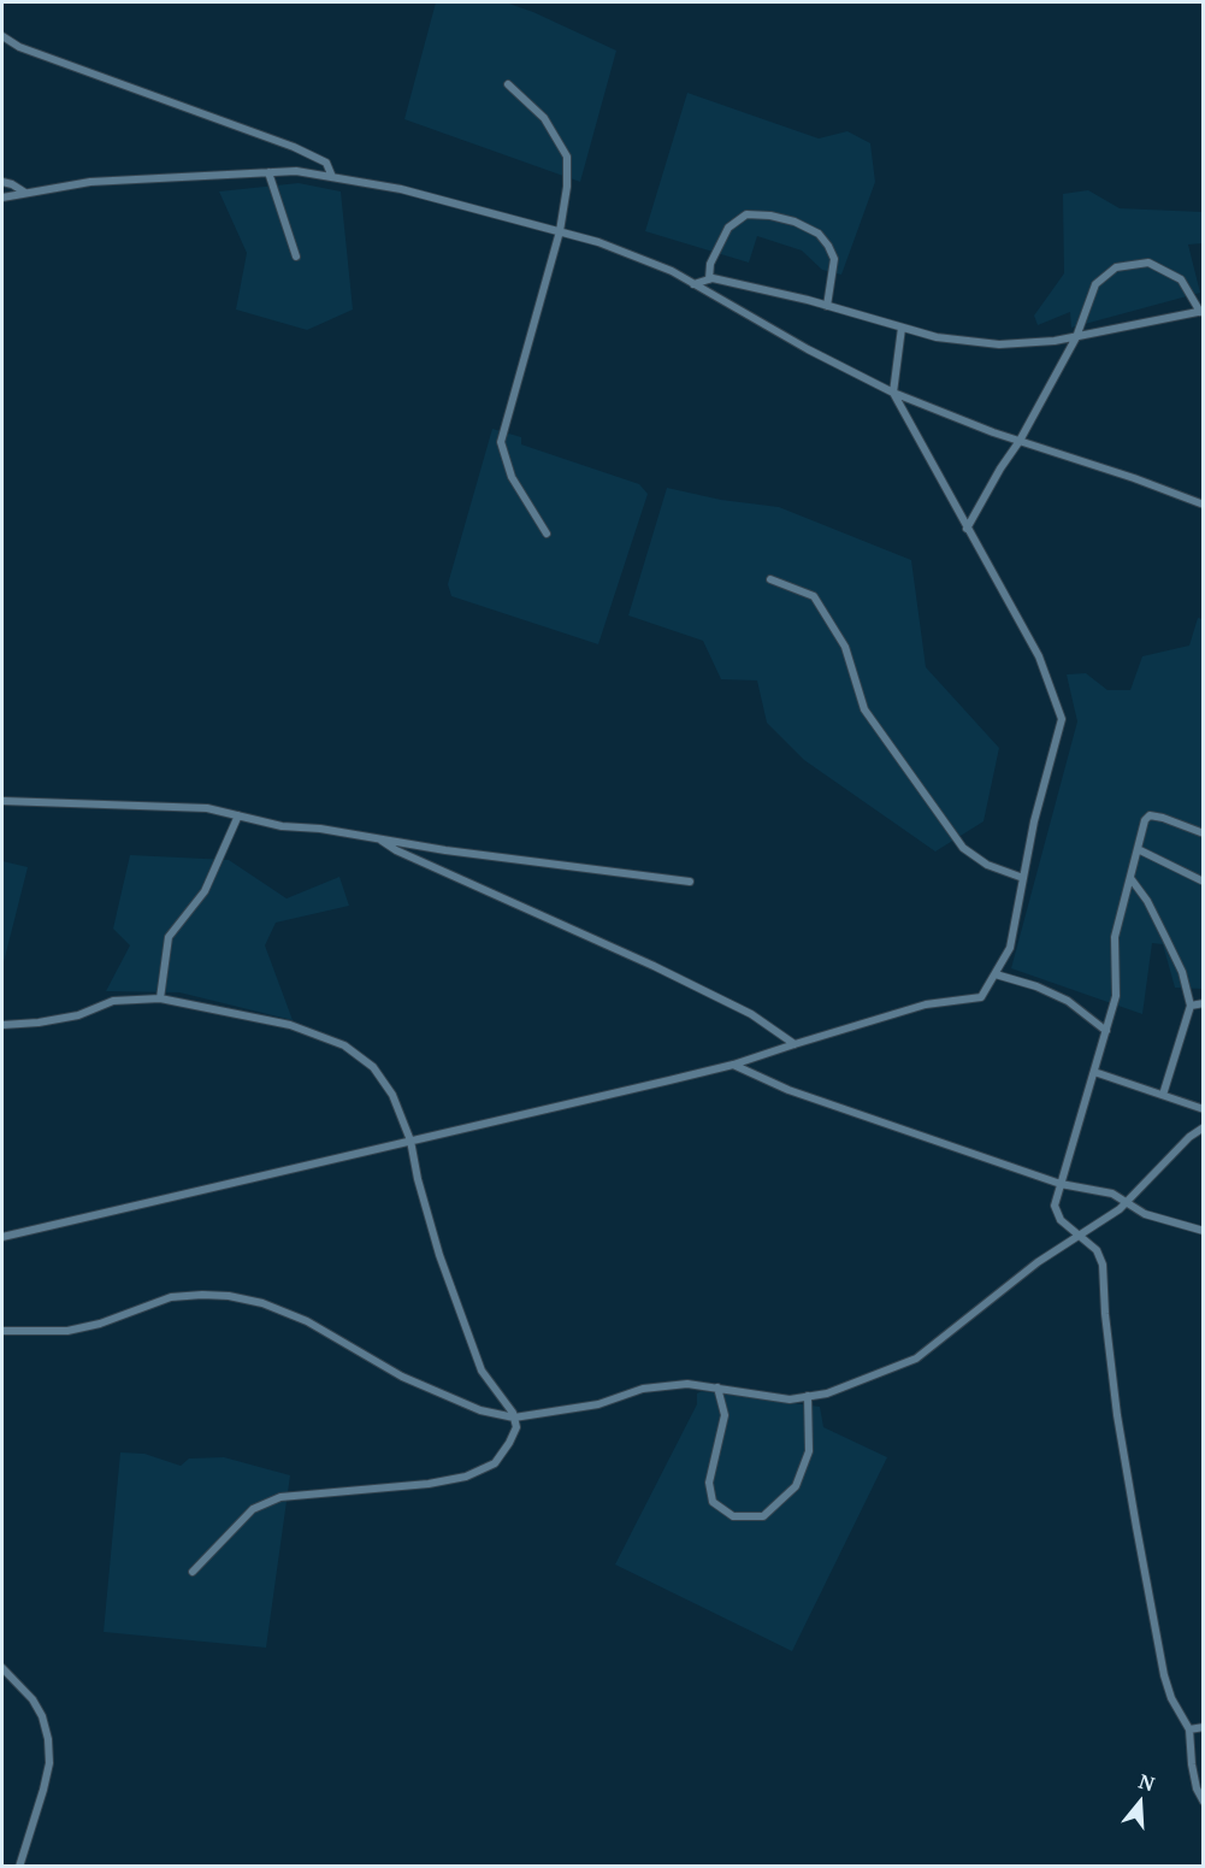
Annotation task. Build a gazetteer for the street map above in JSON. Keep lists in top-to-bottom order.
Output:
{
  "north": "top"
}
